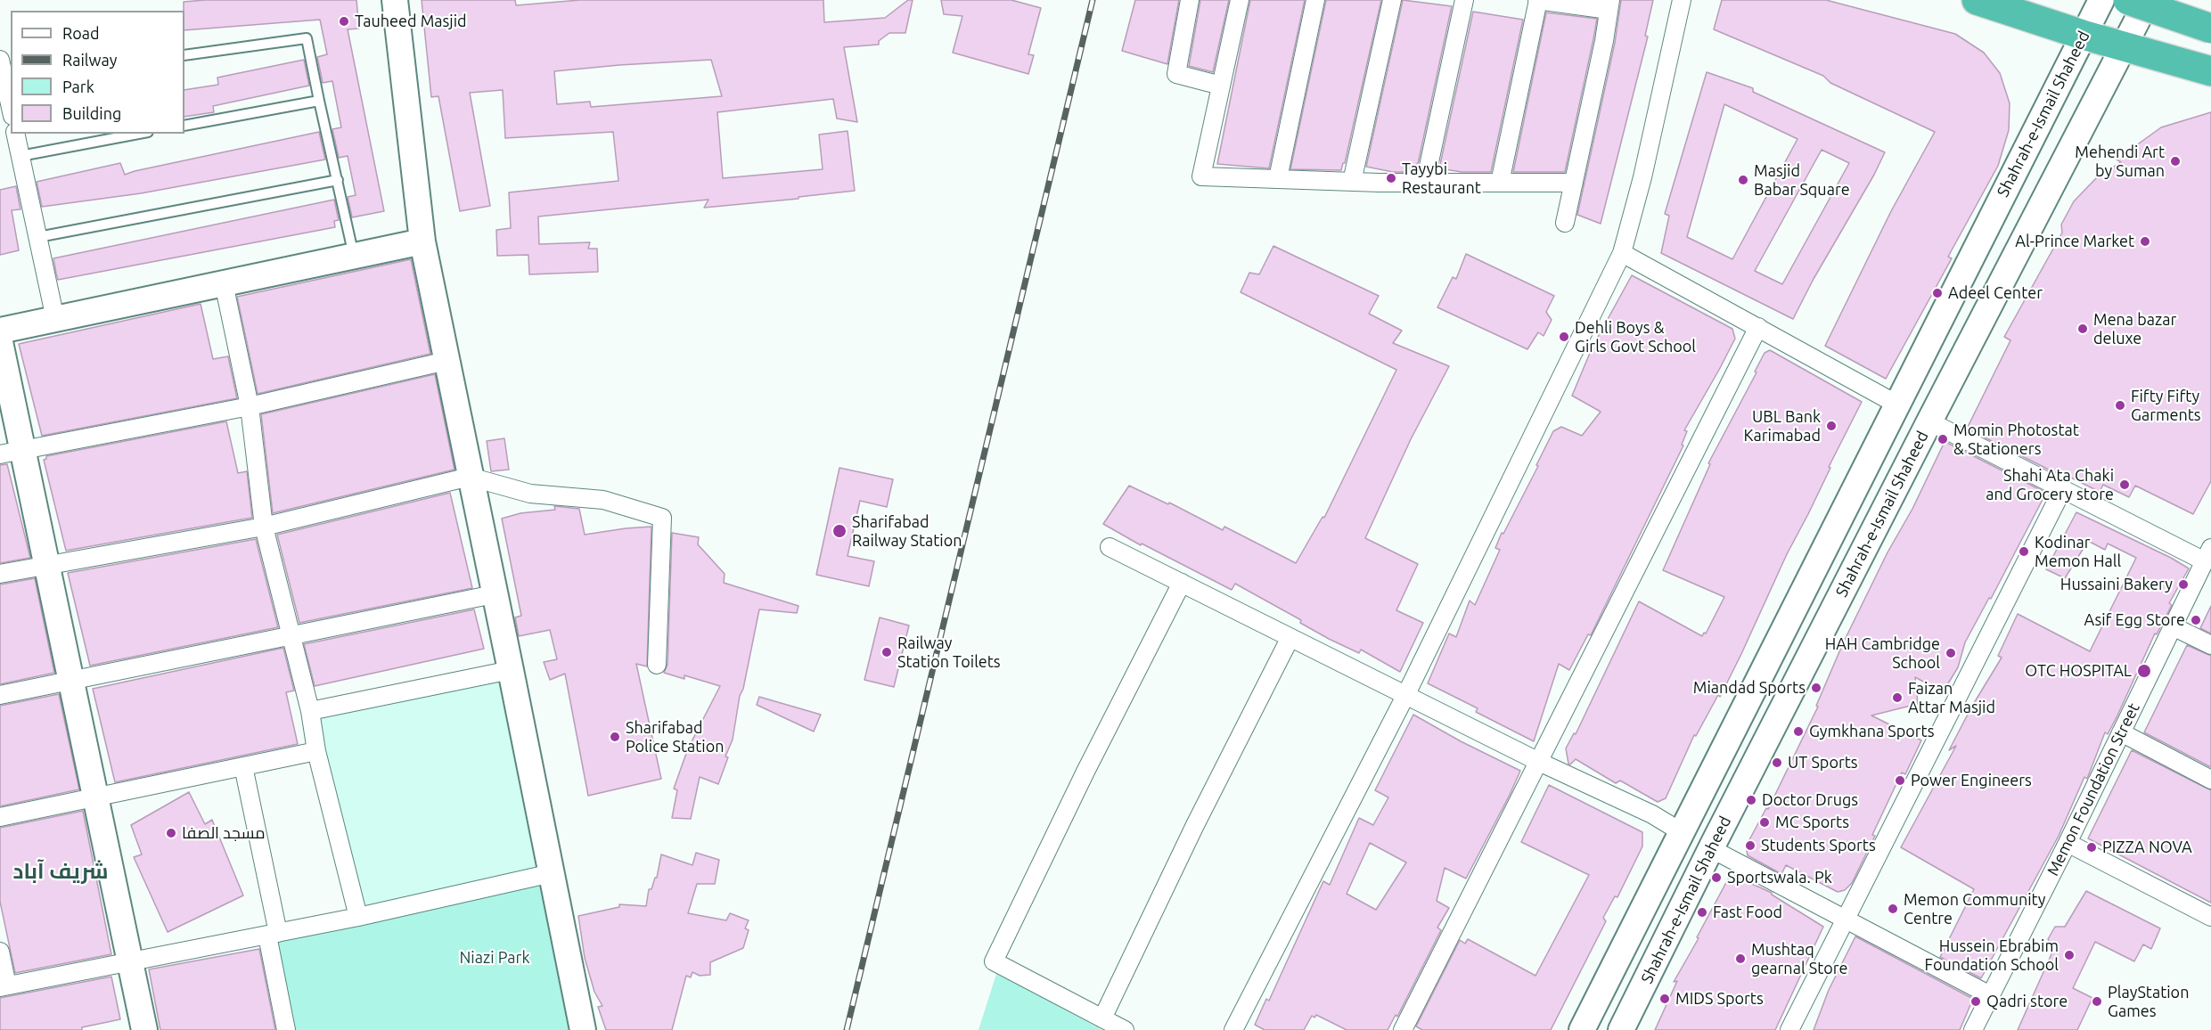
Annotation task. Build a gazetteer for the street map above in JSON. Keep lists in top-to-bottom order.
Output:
{
  "streets": {
    "main road": ["Shahrah-e-Ismail Shaheed"],
    "street": ["Memon Foundation Street"]
  },
  "districts": ["شريف آباد"],
  "parks": ["Niazi Park"],
  "places": [
    "Tauheed Masjid",
    "Mehendi Art by Suman",
    "Tayybi Restaurant",
    "Masjid Babar Square",
    "Al-Prince Market",
    "Adeel Center",
    "Mena bazar deluxe",
    "Dehli Boys & Girls Govt School",
    "Fifty Fifty Garments",
    "UBL Bank Karimabad",
    "Momin Photostat & Stationers",
    "Shahi Ata Chaki and Grocery store",
    "Sharifabad Railway Station",
    "Kodinar Memon Hall",
    "Hussaini Bakery",
    "Asif Egg Store",
    "Railway Station Toilets",
    "HAH Cambridge School",
    "OTC HOSPITAL",
    "Miandad Sports",
    "Faizan Attar Masjid",
    "Gymkhana Sports",
    "Sharifabad Police Station",
    "UT Sports",
    "Power Engineers",
    "Doctor Drugs",
    "MC Sports",
    "مسجد الصفا",
    "Students Sports",
    "PIZZA NOVA",
    "Sportswala. Pk",
    "Memon Community Centre",
    "Fast Food",
    "Hussein Ebrabim Foundation School",
    "Mushtaq gearnal Store",
    "MIDS Sports",
    "Qadri store",
    "PlayStation Games"
  ],
  "legend": [
    "Road",
    "Railway",
    "Park",
    "Building"
  ]
}
